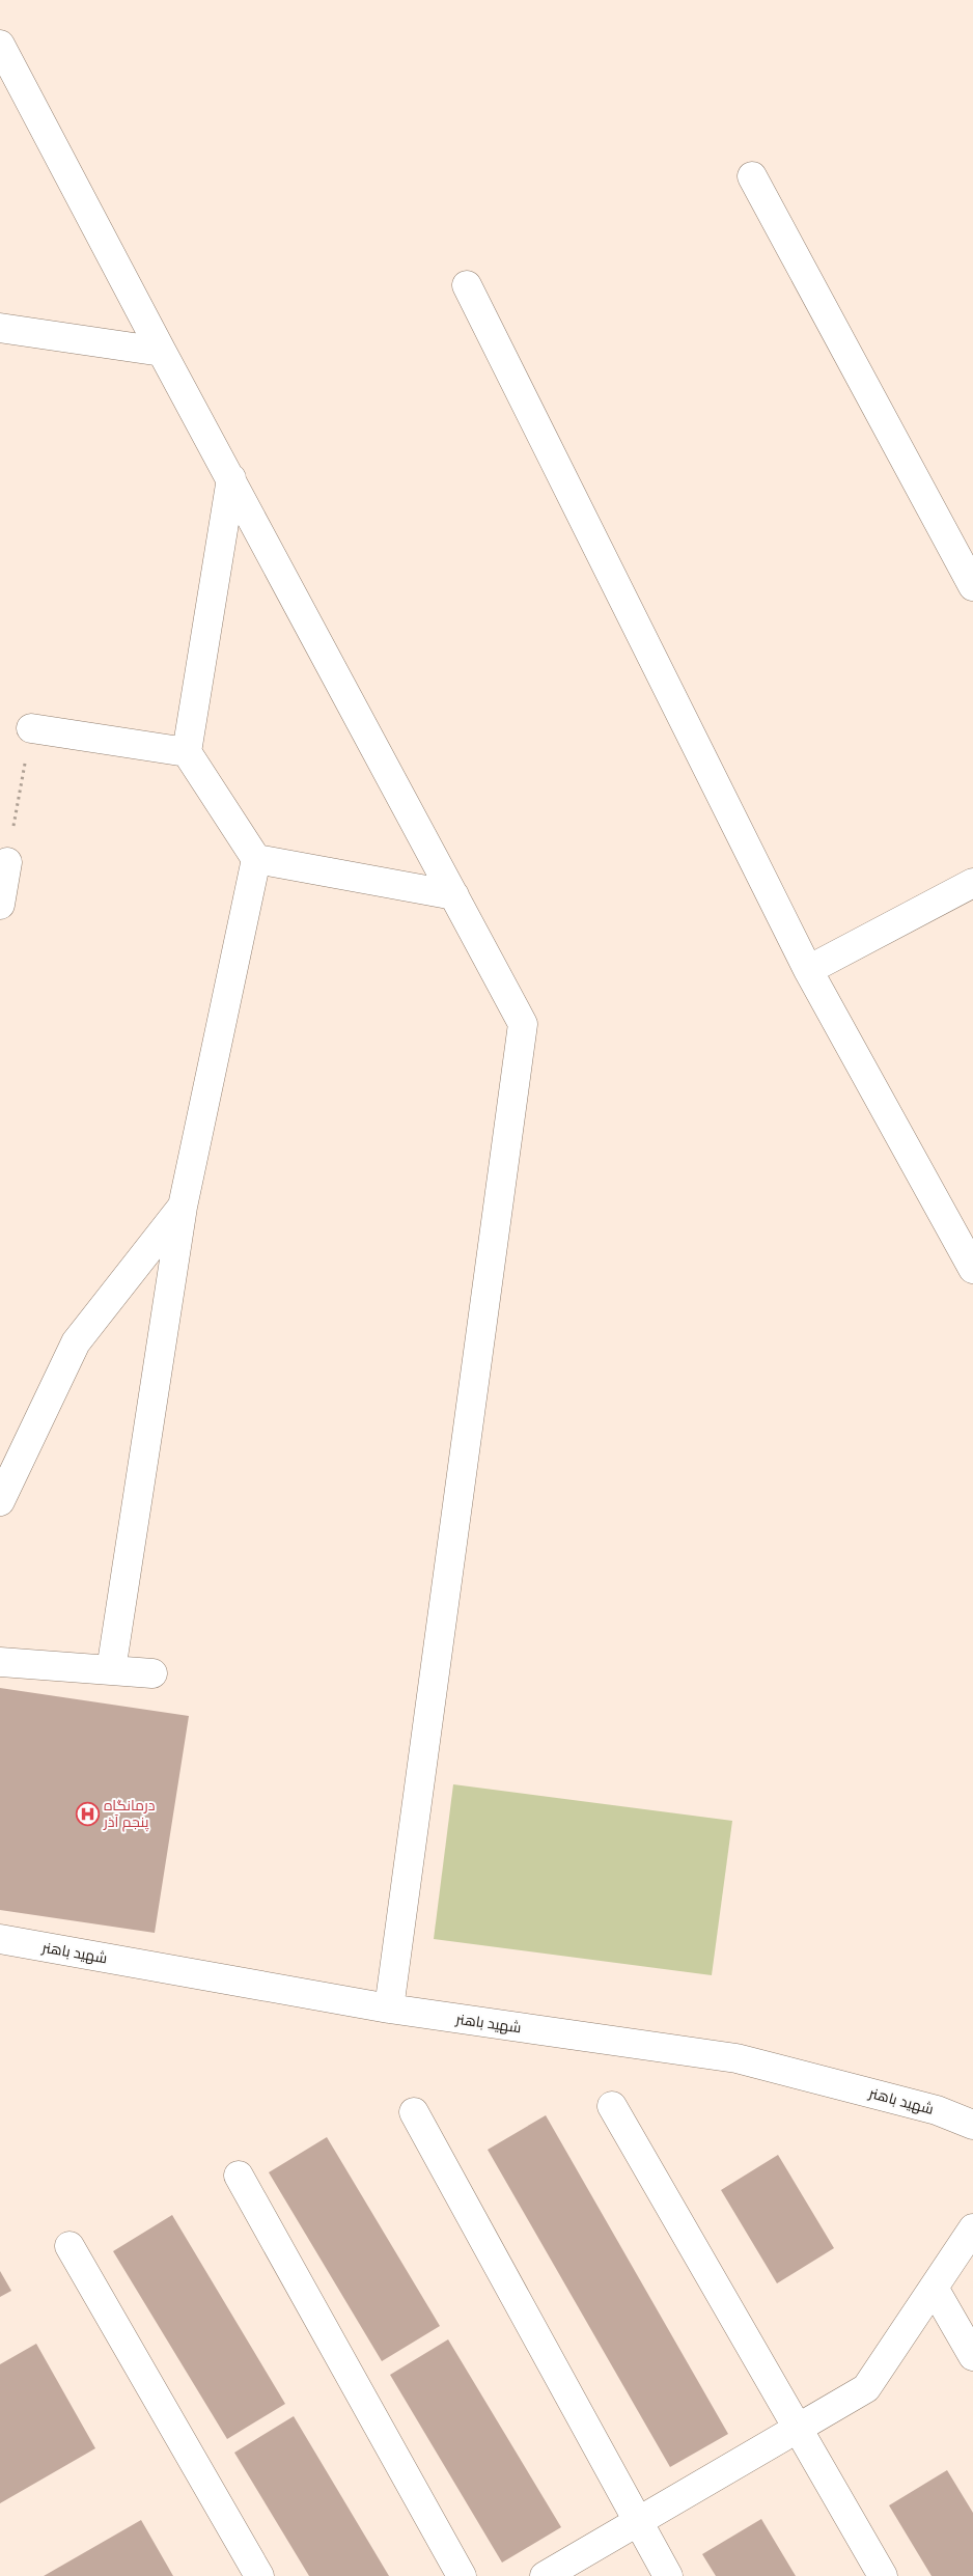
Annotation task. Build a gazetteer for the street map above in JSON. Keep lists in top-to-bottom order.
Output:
{
  "streets": {
    "street": ["شهید باهنر"]
  },
  "places": {
    "hospital": ["درمانگاه پنجم آذر"]
  }
}
